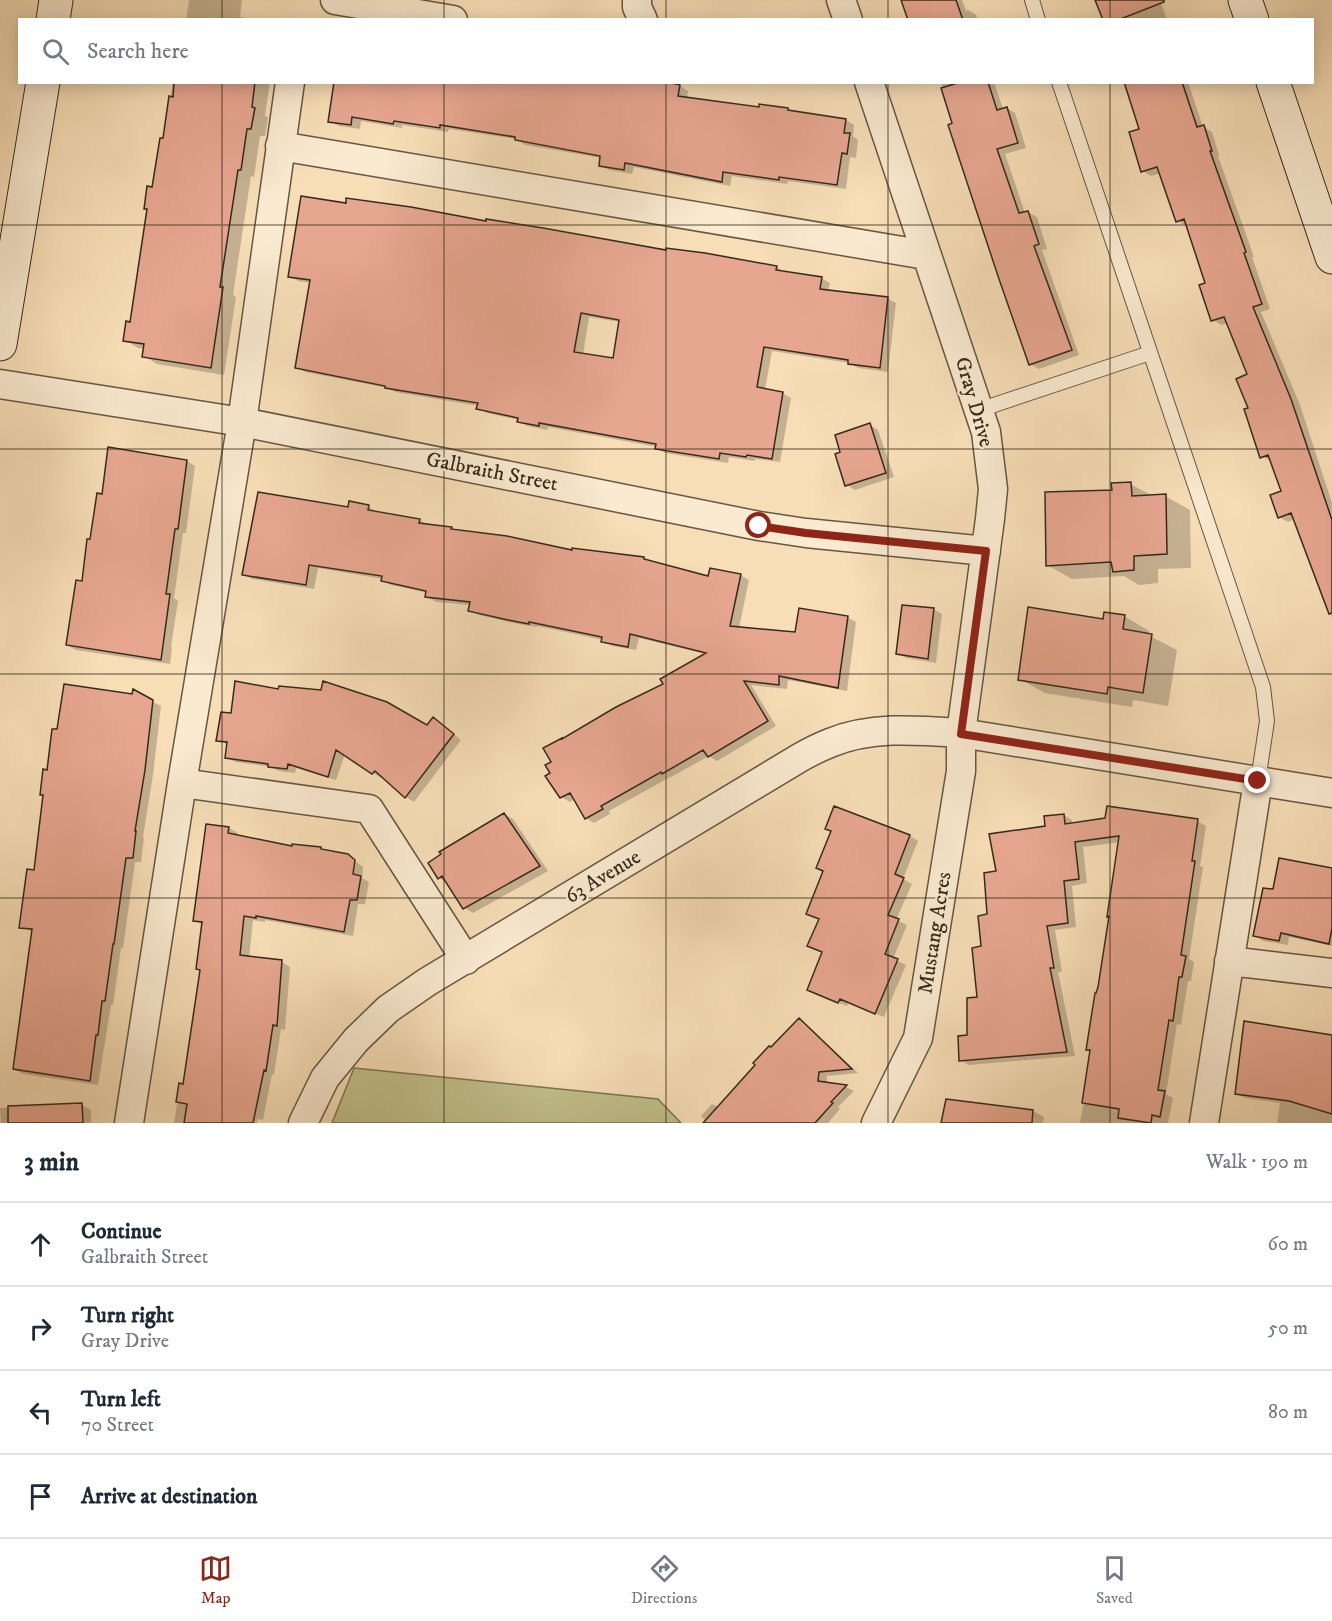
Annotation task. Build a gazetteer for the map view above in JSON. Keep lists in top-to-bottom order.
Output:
{
  "streets": {
    "street": [
      "Gray Drive",
      "Galbraith Street",
      "63 Avenue",
      "Mustang Acres"
    ]
  },
  "crossings": [
    ["Gray Drive", "Galbraith Street"],
    ["Gray Drive", "63 Avenue"],
    ["Gray Drive", "Mustang Acres"],
    ["63 Avenue", "Mustang Acres"]
  ],
  "page": {
    "search": "Search here",
    "heading": ["3 min", "Walk · 190 m"],
    "list": [
      ["Continue", "Galbraith Street", "60 m"],
      ["Turn right", "Gray Drive", "50 m"],
      ["Turn left", "70 Street", "80 m"],
      "Arrive at destination"
    ],
    "nav": ["Map", "Directions", "Saved"]
  }
}
